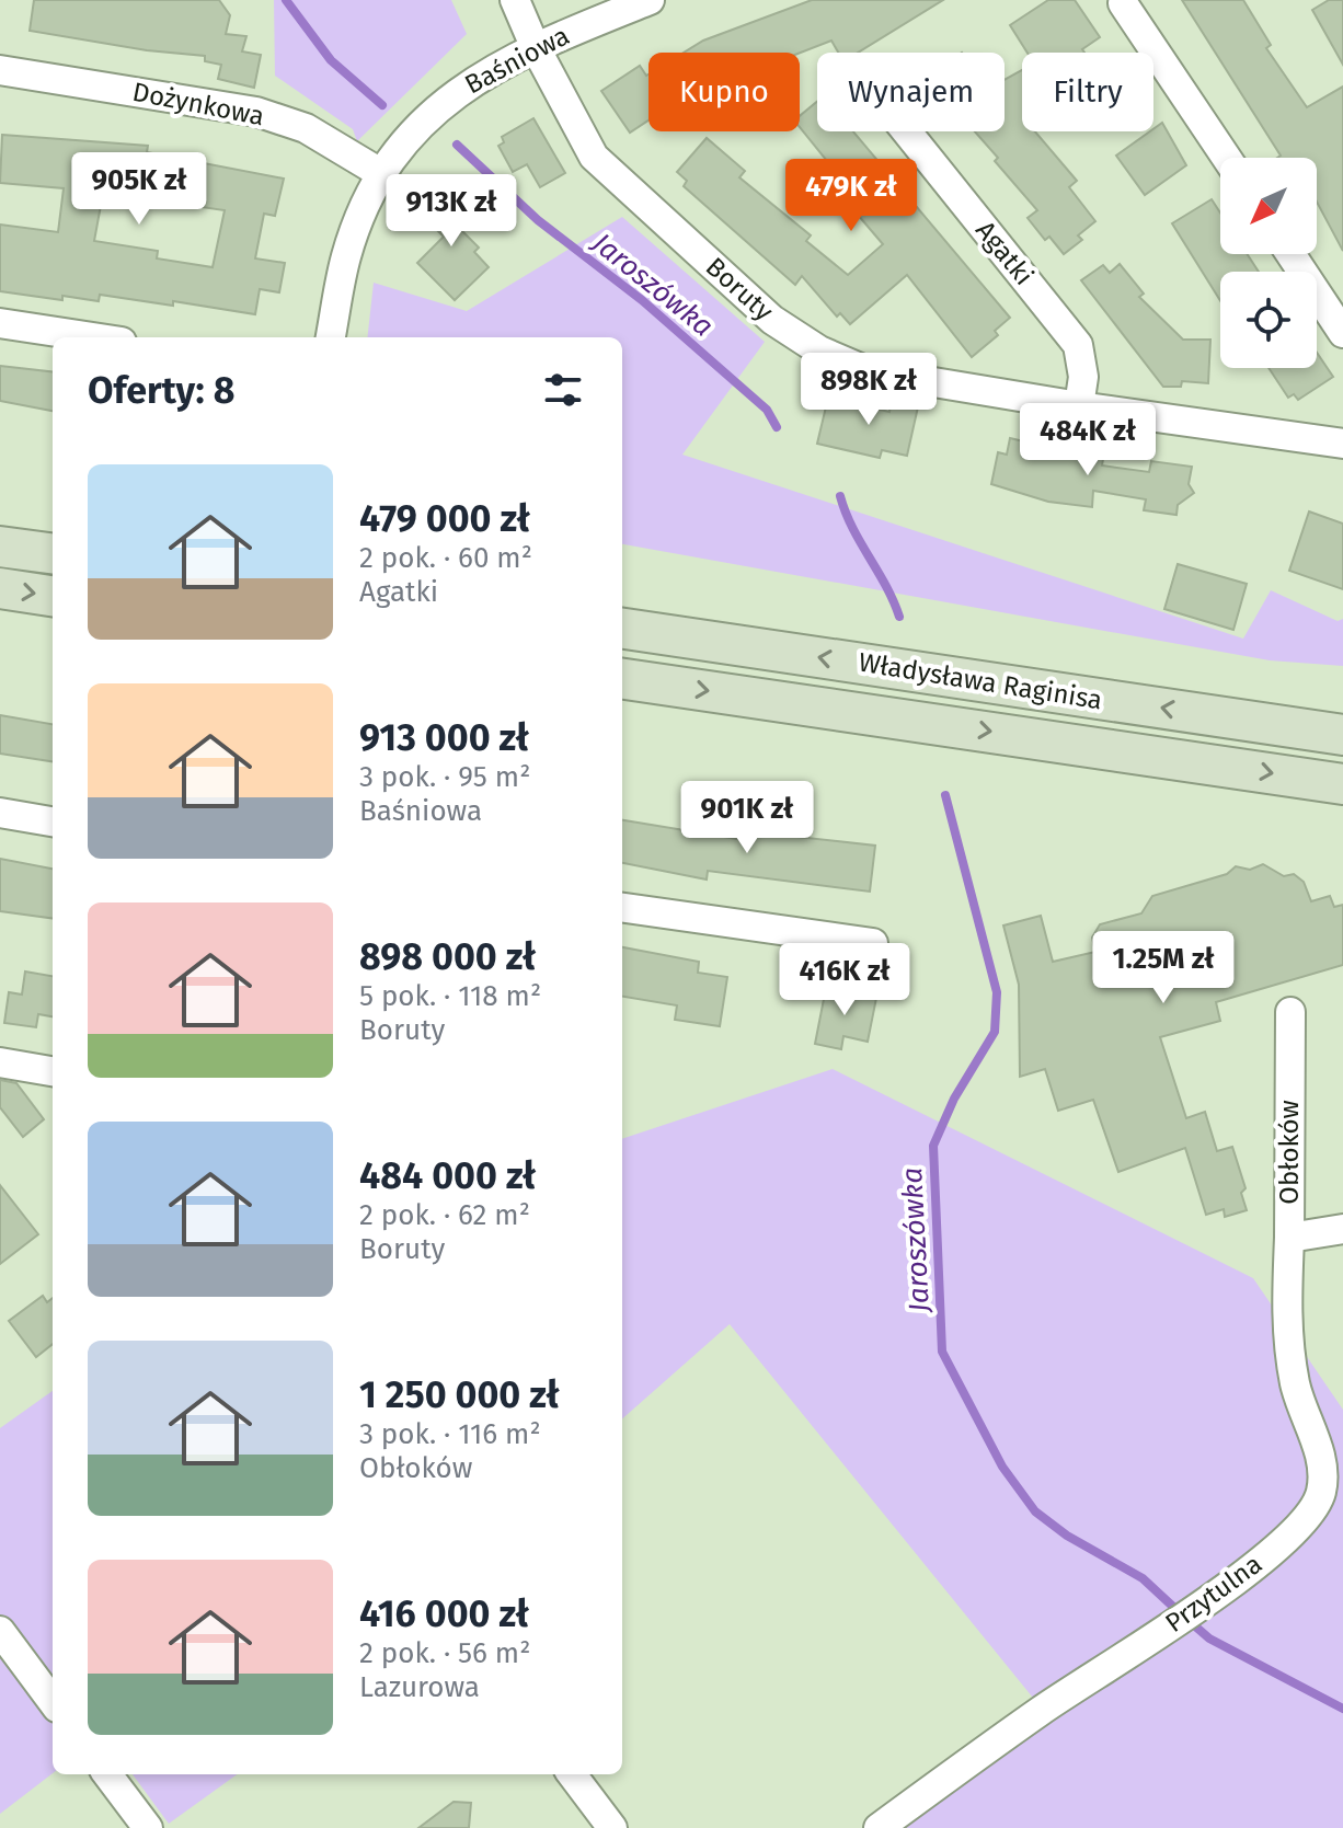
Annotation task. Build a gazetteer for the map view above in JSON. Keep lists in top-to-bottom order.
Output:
{
  "streets": {
    "main road": ["Władysława Raginisa"],
    "street": [
      "Baśniowa",
      "Dożynkowa",
      "Agatki",
      "Boruty",
      "Obłoków",
      "Przytulna"
    ]
  },
  "crossings": [
    ["Baśniowa", "Dożynkowa"],
    ["Baśniowa", "Boruty"],
    ["Agatki", "Boruty"],
    ["Obłoków", "Przytulna"]
  ],
  "water": ["Jaroszówka"],
  "north": "bottom left",
  "page": {
    "chip": ["Kupno", "Wynajem", "Filtry"],
    "price": [
      "905K zł",
      "479K zł",
      "913K zł",
      "898K zł",
      "484K zł",
      "901K zł",
      "1.25M zł",
      "416K zł"
    ],
    "heading": "Oferty: 8",
    "list": [
      {
        "name": "479 000 zł",
        "note": "2 pok. · 60 m² · Agatki"
      },
      {
        "name": "913 000 zł",
        "note": "3 pok. · 95 m² · Baśniowa"
      },
      {
        "name": "898 000 zł",
        "note": "5 pok. · 118 m² · Boruty"
      },
      {
        "name": "484 000 zł",
        "note": "2 pok. · 62 m² · Boruty"
      },
      {
        "name": "1 250 000 zł",
        "note": "3 pok. · 116 m² · Obłoków"
      },
      {
        "name": "416 000 zł",
        "note": "2 pok. · 56 m² · Lazurowa"
      }
    ]
  }
}
